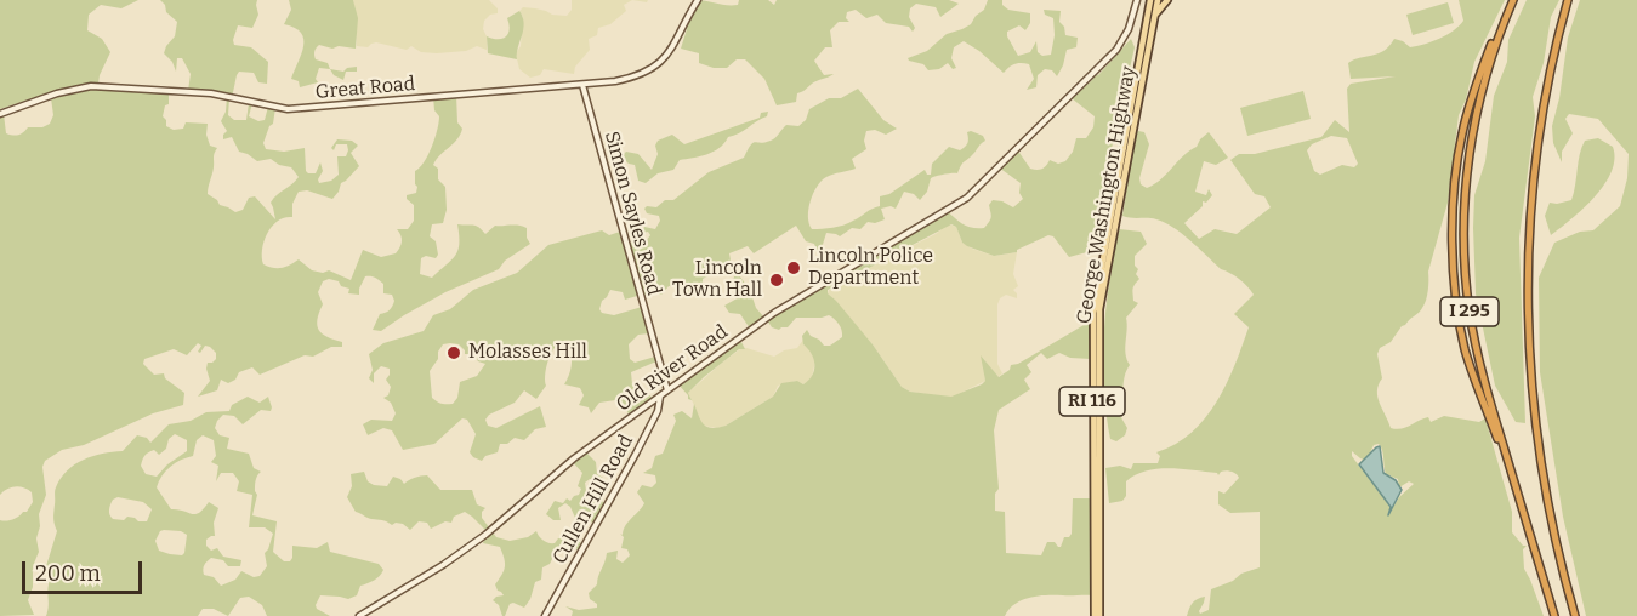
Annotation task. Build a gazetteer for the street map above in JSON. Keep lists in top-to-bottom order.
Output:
{
  "streets": {
    "highway": ["I 295"],
    "main road": ["George Washington Highway", "RI 116"],
    "street": [
      "Great Road",
      "Simon Sayles Road",
      "Old River Road",
      "Cullen Hill Road"
    ]
  },
  "crossings": [
    ["Great Road", "Simon Sayles Road"],
    ["Simon Sayles Road", "Old River Road"],
    ["Old River Road", "Cullen Hill Road"]
  ],
  "places": ["Lincoln Police Department", "Lincoln Town Hall", "Molasses Hill"],
  "scale_bar": "200 m"
}
